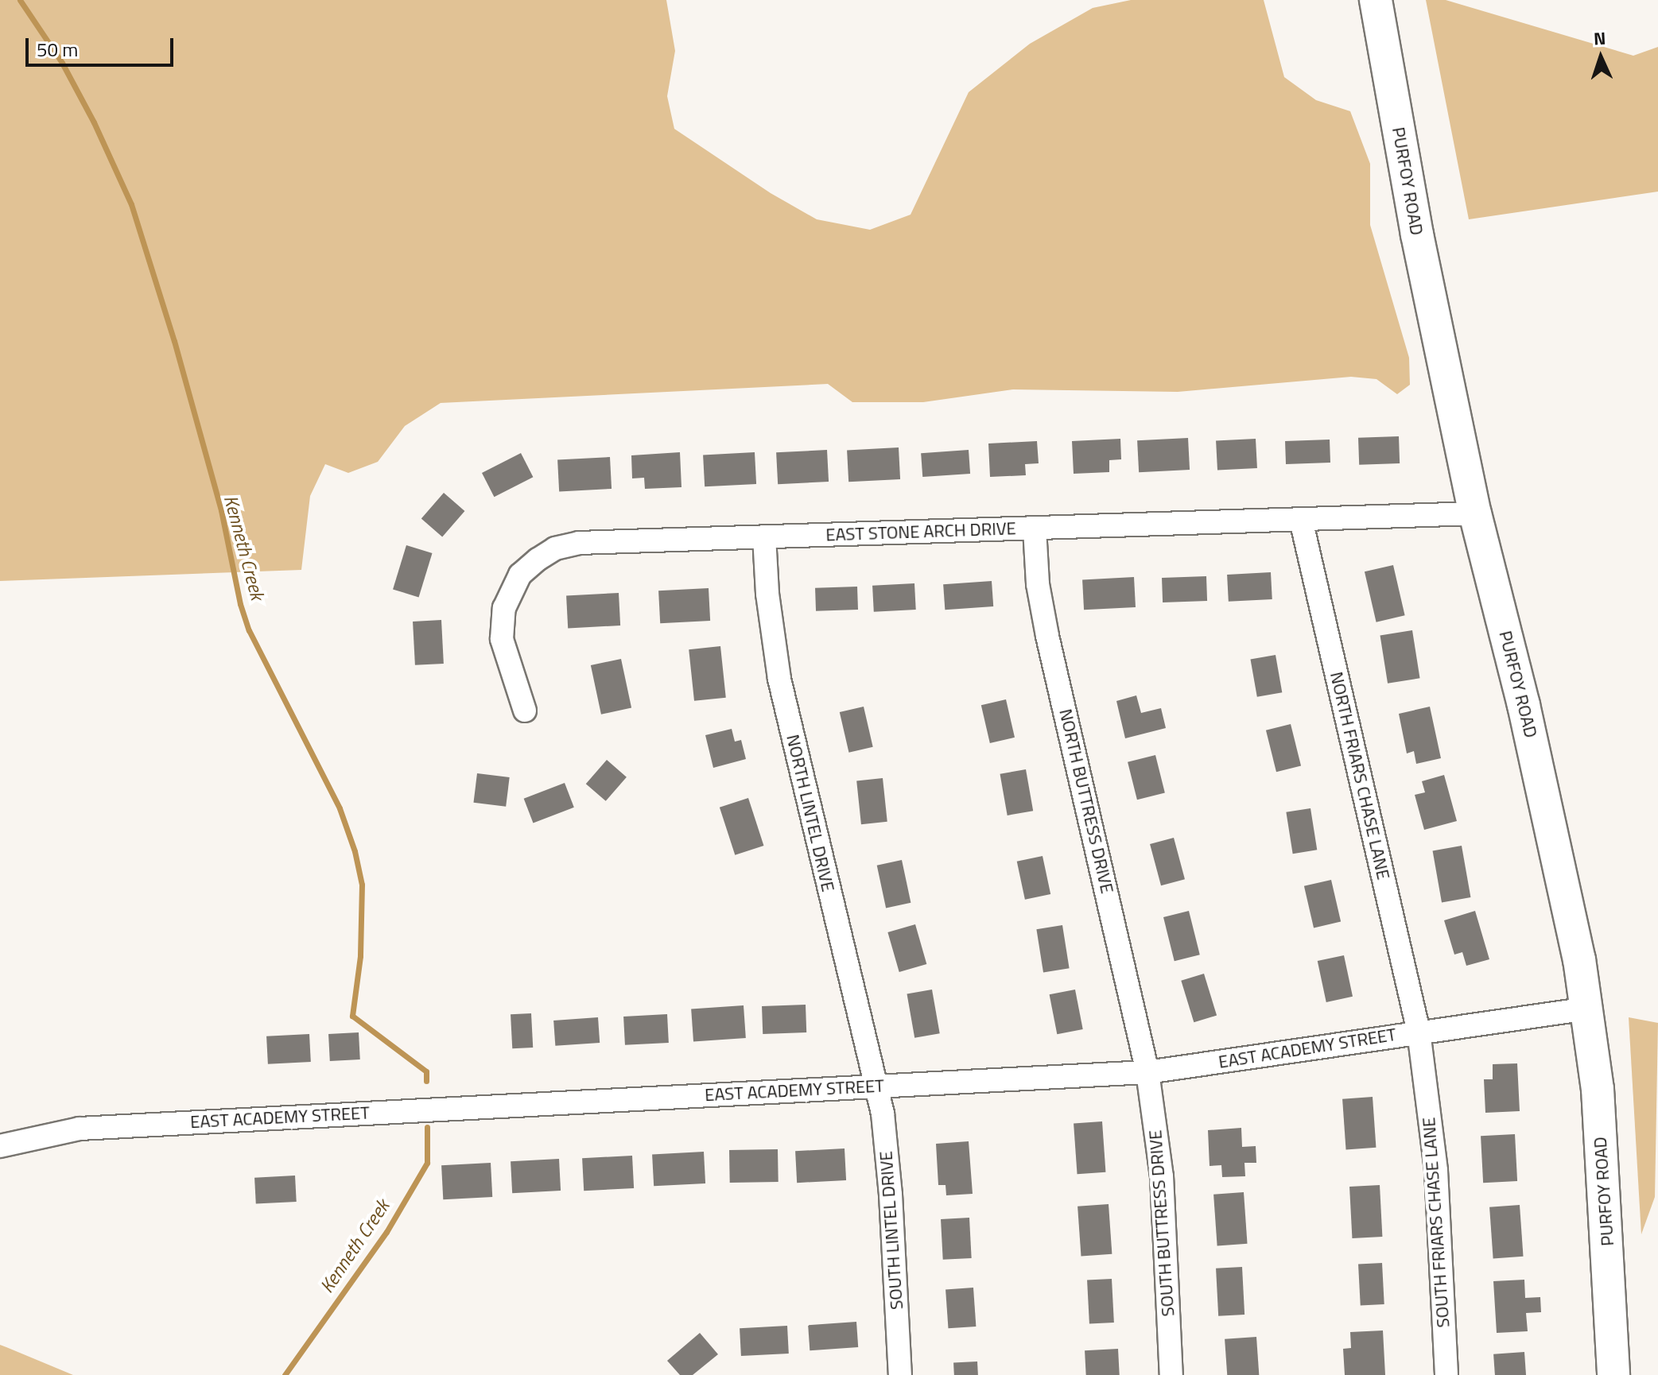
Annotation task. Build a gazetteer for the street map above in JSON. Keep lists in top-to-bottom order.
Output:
{
  "streets": {
    "street": [
      "PURFOY ROAD",
      "EAST STONE ARCH DRIVE",
      "NORTH FRIARS CHASE LANE",
      "NORTH BUTTRESS DRIVE",
      "NORTH LINTEL DRIVE",
      "EAST ACADEMY STREET",
      "SOUTH FRIARS CHASE LANE",
      "SOUTH BUTTRESS DRIVE",
      "SOUTH LINTEL DRIVE"
    ]
  },
  "crossings": [
    ["PURFOY ROAD", "EAST STONE ARCH DRIVE"],
    ["PURFOY ROAD", "EAST ACADEMY STREET"],
    ["EAST STONE ARCH DRIVE", "NORTH FRIARS CHASE LANE"],
    ["EAST STONE ARCH DRIVE", "NORTH BUTTRESS DRIVE"],
    ["EAST STONE ARCH DRIVE", "NORTH LINTEL DRIVE"],
    ["NORTH FRIARS CHASE LANE", "EAST ACADEMY STREET"],
    ["NORTH FRIARS CHASE LANE", "SOUTH FRIARS CHASE LANE"],
    ["NORTH BUTTRESS DRIVE", "EAST ACADEMY STREET"],
    ["NORTH BUTTRESS DRIVE", "SOUTH BUTTRESS DRIVE"],
    ["NORTH LINTEL DRIVE", "EAST ACADEMY STREET"],
    ["NORTH LINTEL DRIVE", "SOUTH LINTEL DRIVE"],
    ["EAST ACADEMY STREET", "SOUTH FRIARS CHASE LANE"],
    ["EAST ACADEMY STREET", "SOUTH BUTTRESS DRIVE"],
    ["EAST ACADEMY STREET", "SOUTH LINTEL DRIVE"]
  ],
  "water": ["Kenneth Creek"],
  "scale_bar": "50 m",
  "north": "top"
}
